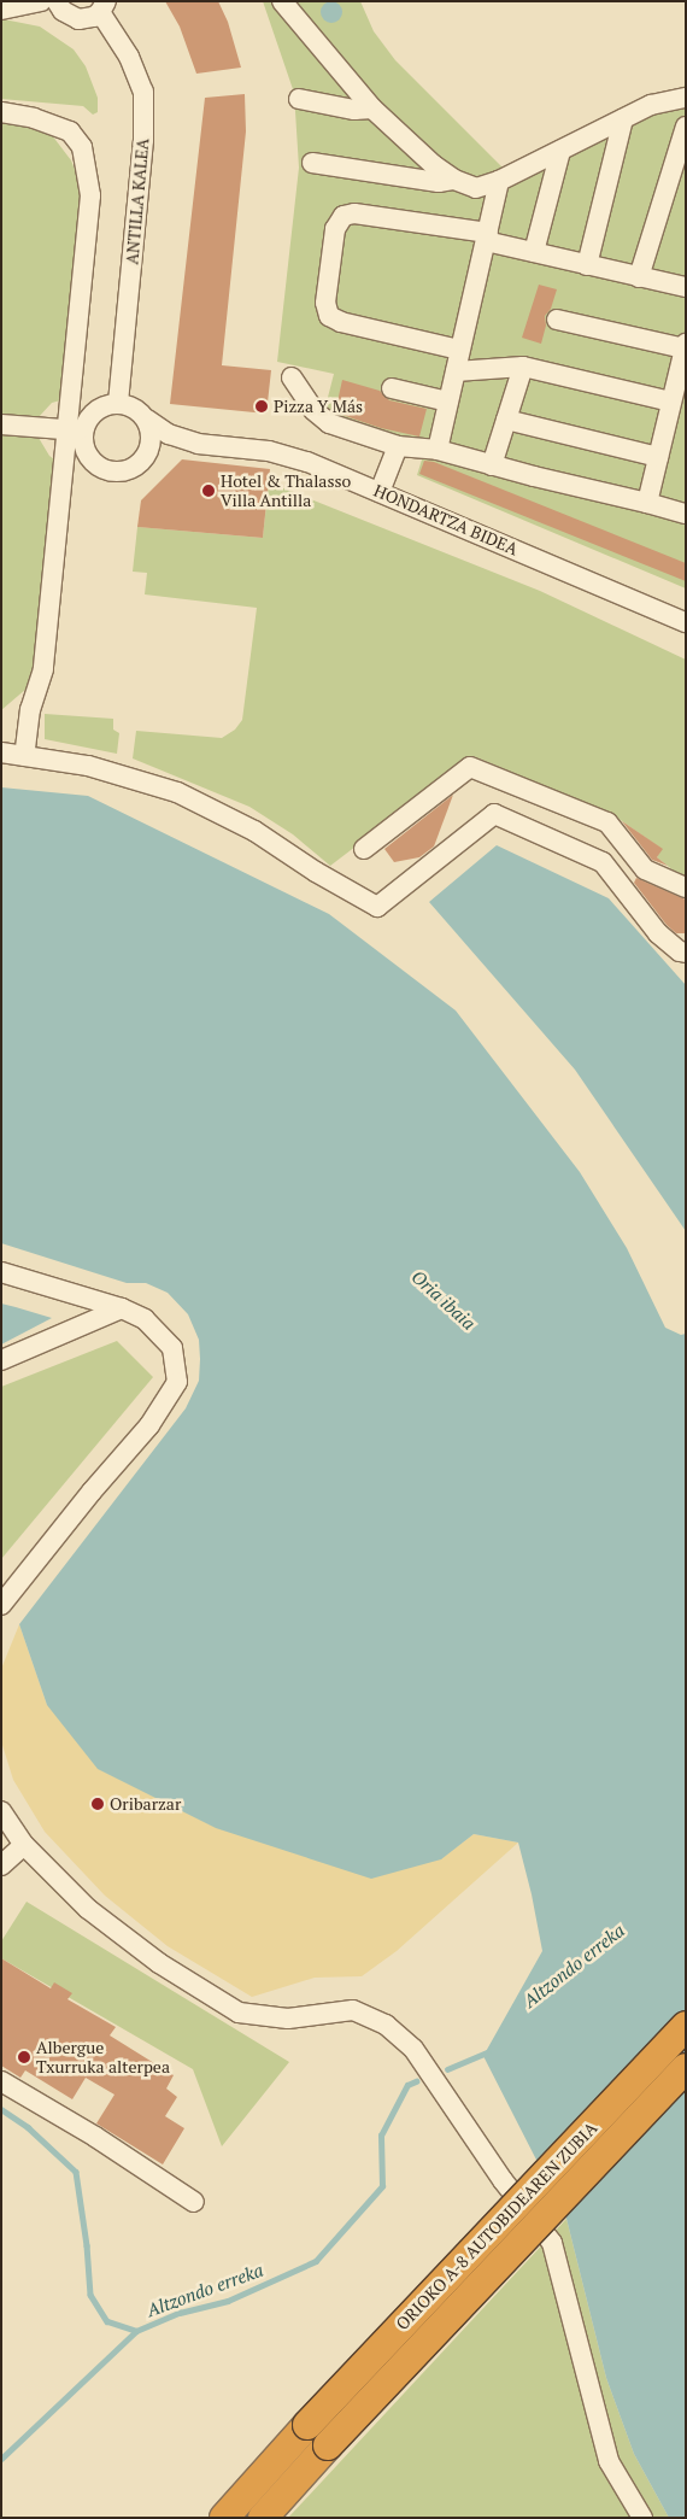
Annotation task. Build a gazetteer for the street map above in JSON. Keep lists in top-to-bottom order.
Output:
{
  "streets": {
    "highway": ["ORIOKO A-8 AUTOBIDEAREN ZUBIA"],
    "street": ["ANTILLA KALEA", "HONDARTZA BIDEA"]
  },
  "water": ["Oria ibaia", "Altzondo erreka"],
  "places": [
    "Pizza Y Más",
    "Hotel & Thalasso Villa Antilla",
    "Oribarzar",
    "Albergue Txurruka alterpea"
  ]
}
